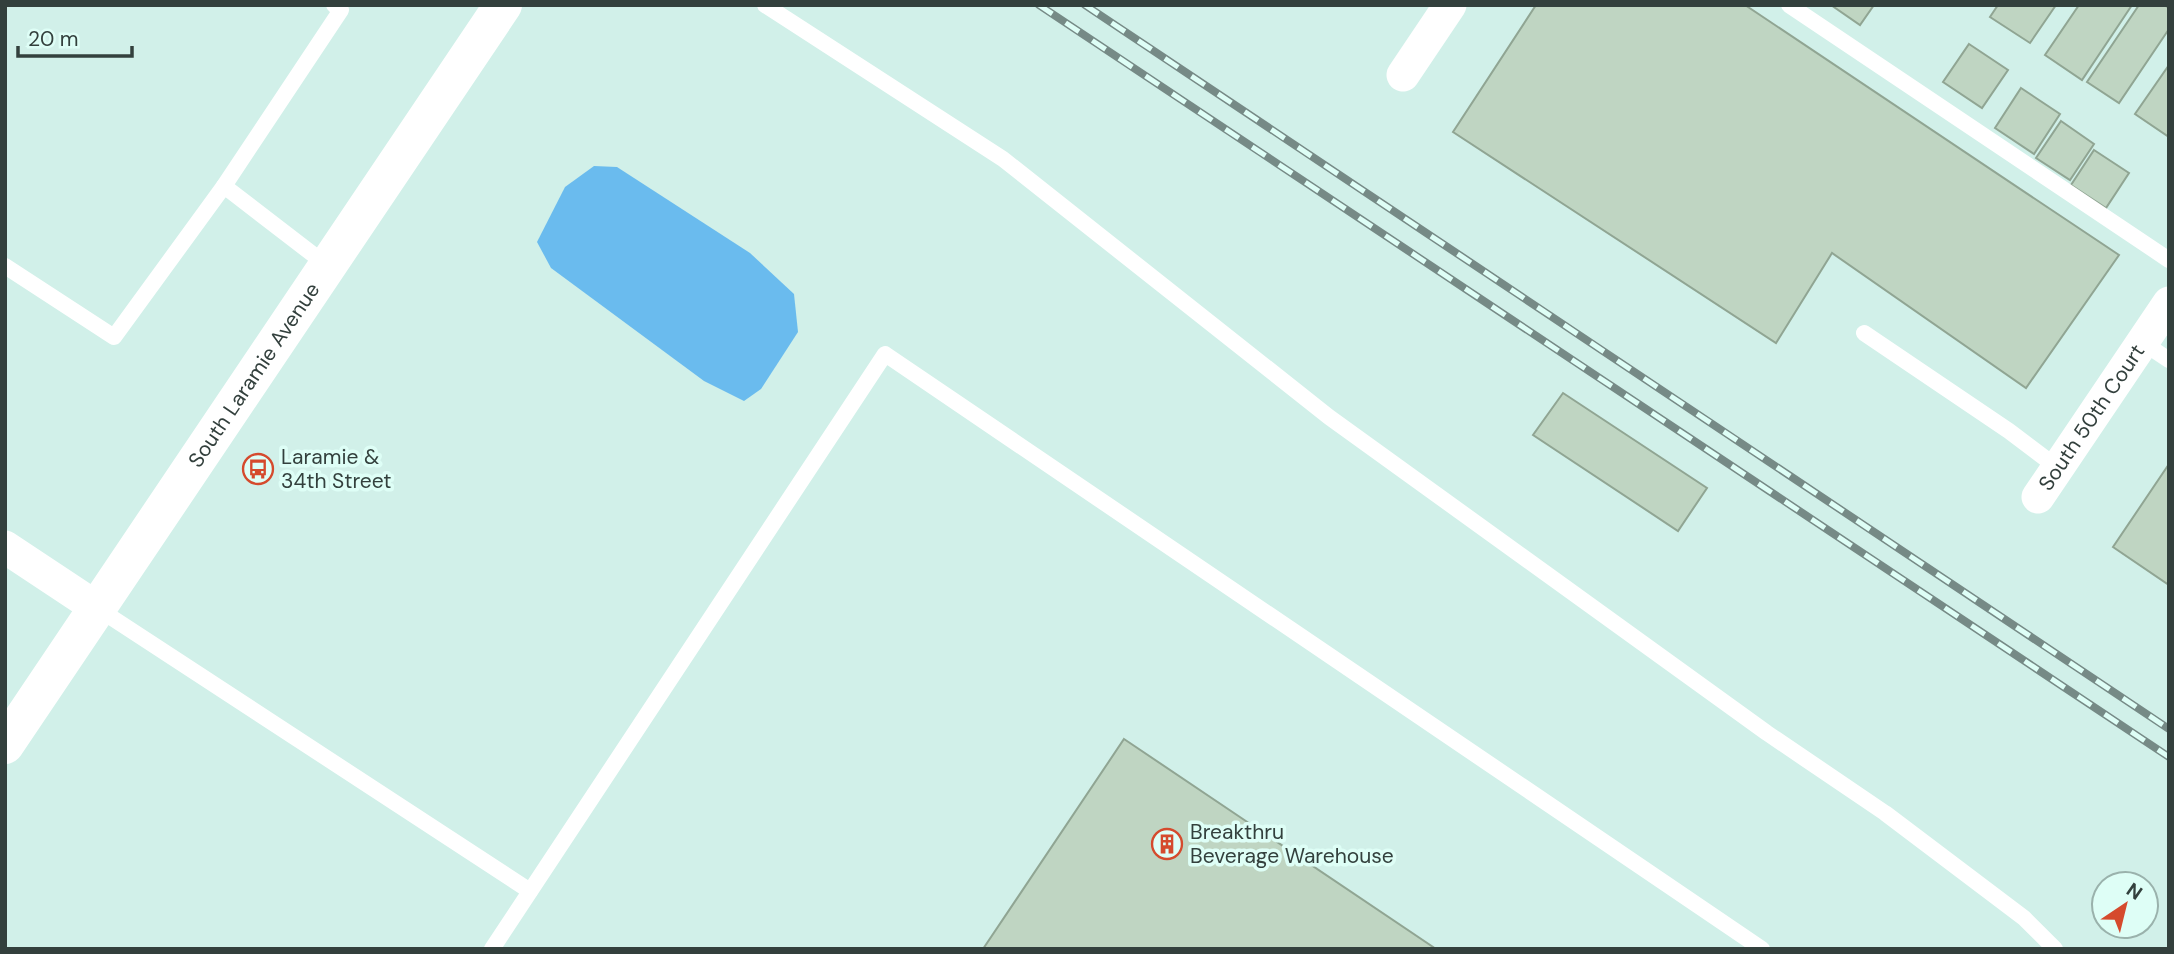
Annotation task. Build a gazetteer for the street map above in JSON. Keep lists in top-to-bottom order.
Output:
{
  "streets": {
    "main road": ["South Laramie Avenue"],
    "street": ["South 50th Court"]
  },
  "places": {
    "bus stop": ["Laramie & 34th Street"],
    "building": ["Breakthru Beverage Warehouse"]
  },
  "scale_bar": "20 m",
  "north": "top right"
}
